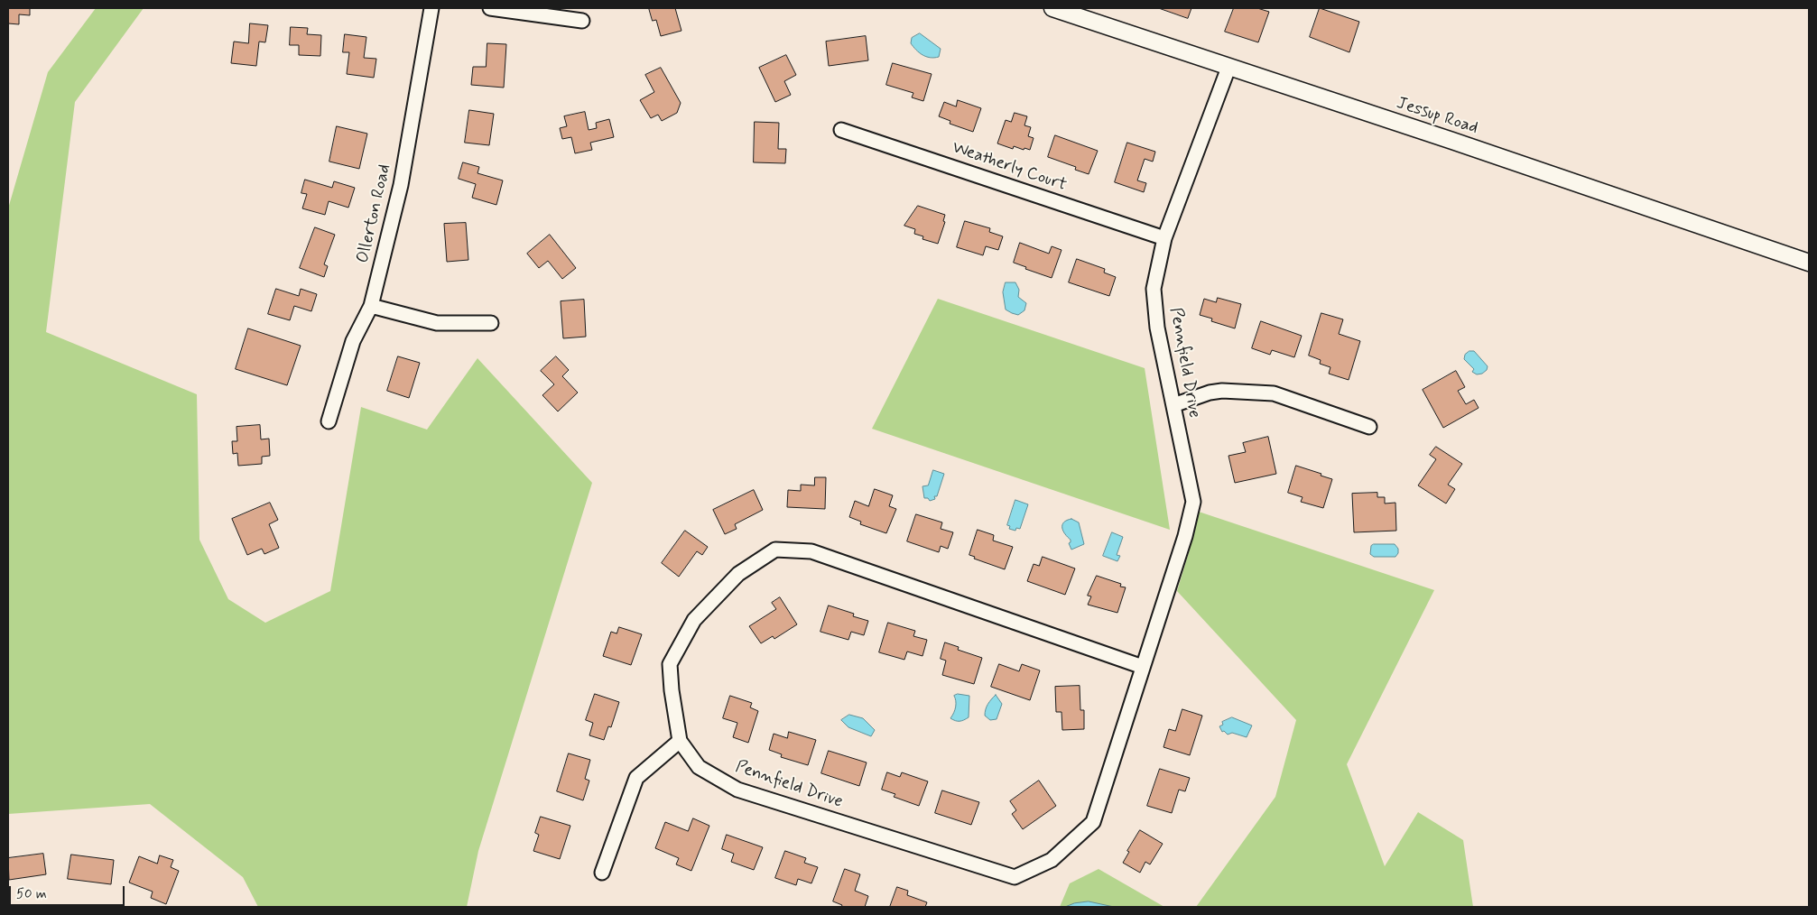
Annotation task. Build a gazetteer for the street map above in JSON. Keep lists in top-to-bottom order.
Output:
{
  "streets": {
    "street": [
      "Jessup Road",
      "Weatherly Court",
      "Ollerton Road",
      "Pennfield Drive"
    ]
  },
  "crossings": [
    ["Jessup Road", "Pennfield Drive"],
    ["Weatherly Court", "Pennfield Drive"]
  ],
  "scale_bar": "50 m"
}
